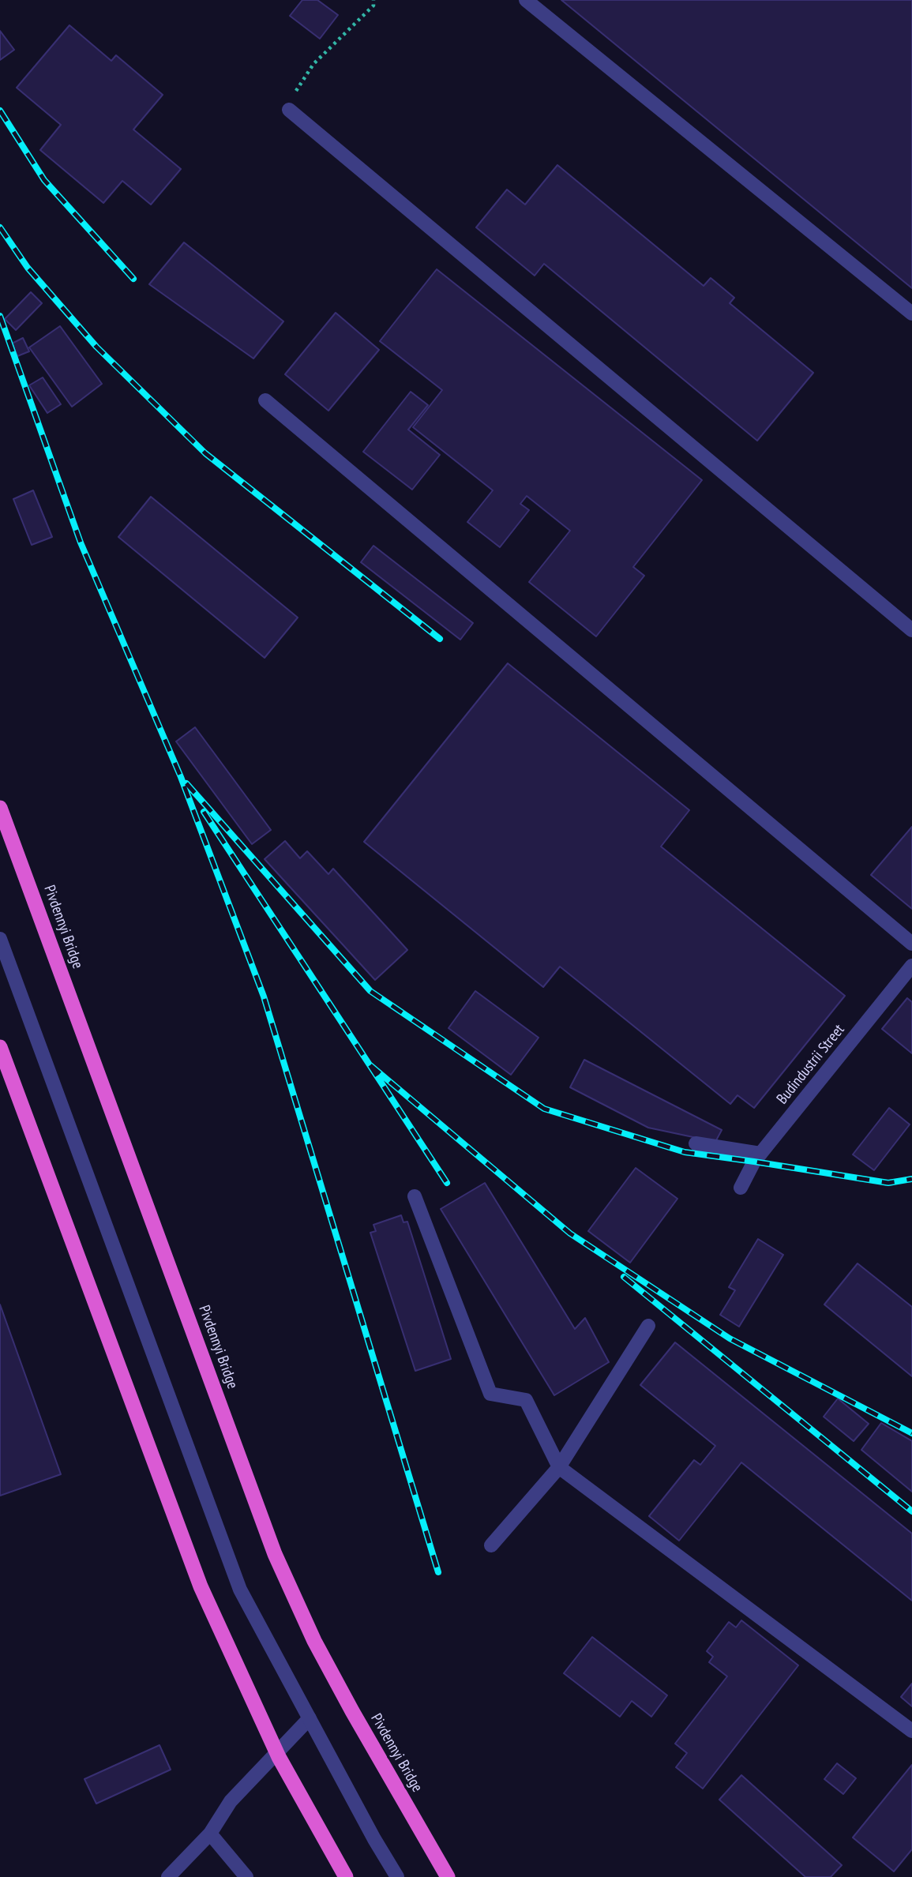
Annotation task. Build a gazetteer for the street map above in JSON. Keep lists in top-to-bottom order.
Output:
{
  "streets": {
    "highway": ["Pivdennyi Bridge"],
    "street": ["Budindustrii Street"]
  }
}
